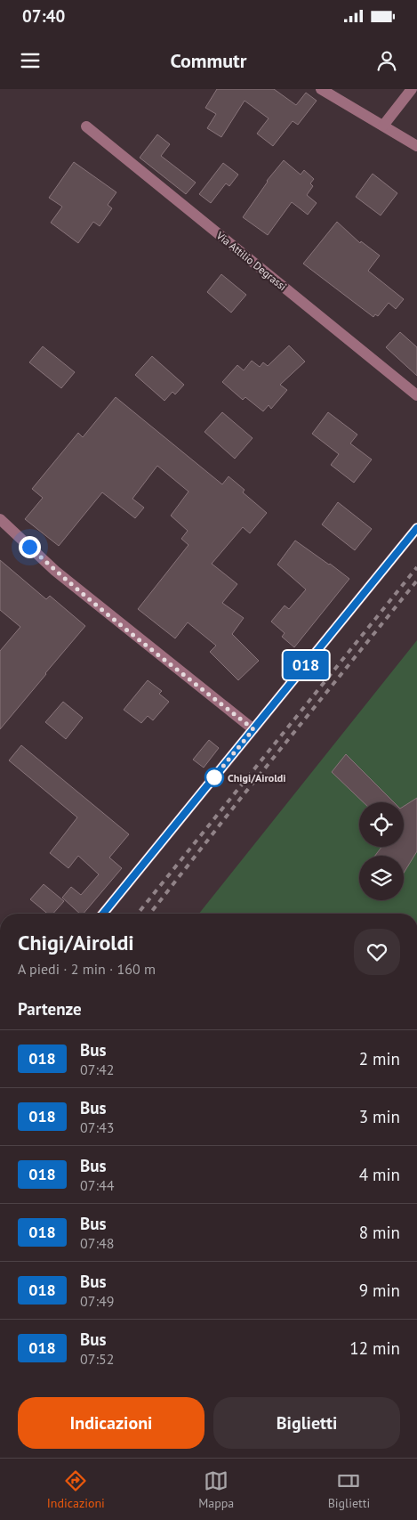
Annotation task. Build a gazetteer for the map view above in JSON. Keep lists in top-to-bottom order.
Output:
{
  "streets": {
    "street": ["Via Attilio Degrassi"]
  },
  "places": ["Chigi/Airoldi"],
  "lines": ["bus line 018"],
  "page": {
    "status": "07:40",
    "header": "Commutr",
    "on_map": "018",
    "heading": [
      ["Chigi/Airoldi", "A piedi · 2 min · 160 m"],
      "Partenze"
    ],
    "list": [
      {
        "mark": "018",
        "name": "Bus",
        "note": "07:42",
        "value": "2 min"
      },
      {
        "mark": "018",
        "name": "Bus",
        "note": "07:43",
        "value": "3 min"
      },
      {
        "mark": "018",
        "name": "Bus",
        "note": "07:44",
        "value": "4 min"
      },
      {
        "mark": "018",
        "name": "Bus",
        "note": "07:48",
        "value": "8 min"
      },
      {
        "mark": "018",
        "name": "Bus",
        "note": "07:49",
        "value": "9 min"
      },
      {
        "mark": "018",
        "name": "Bus",
        "note": "07:52",
        "value": "12 min"
      }
    ],
    "buttons": ["Indicazioni", "Biglietti"],
    "tabs": ["Indicazioni", "Mappa", "Biglietti"]
  }
}
